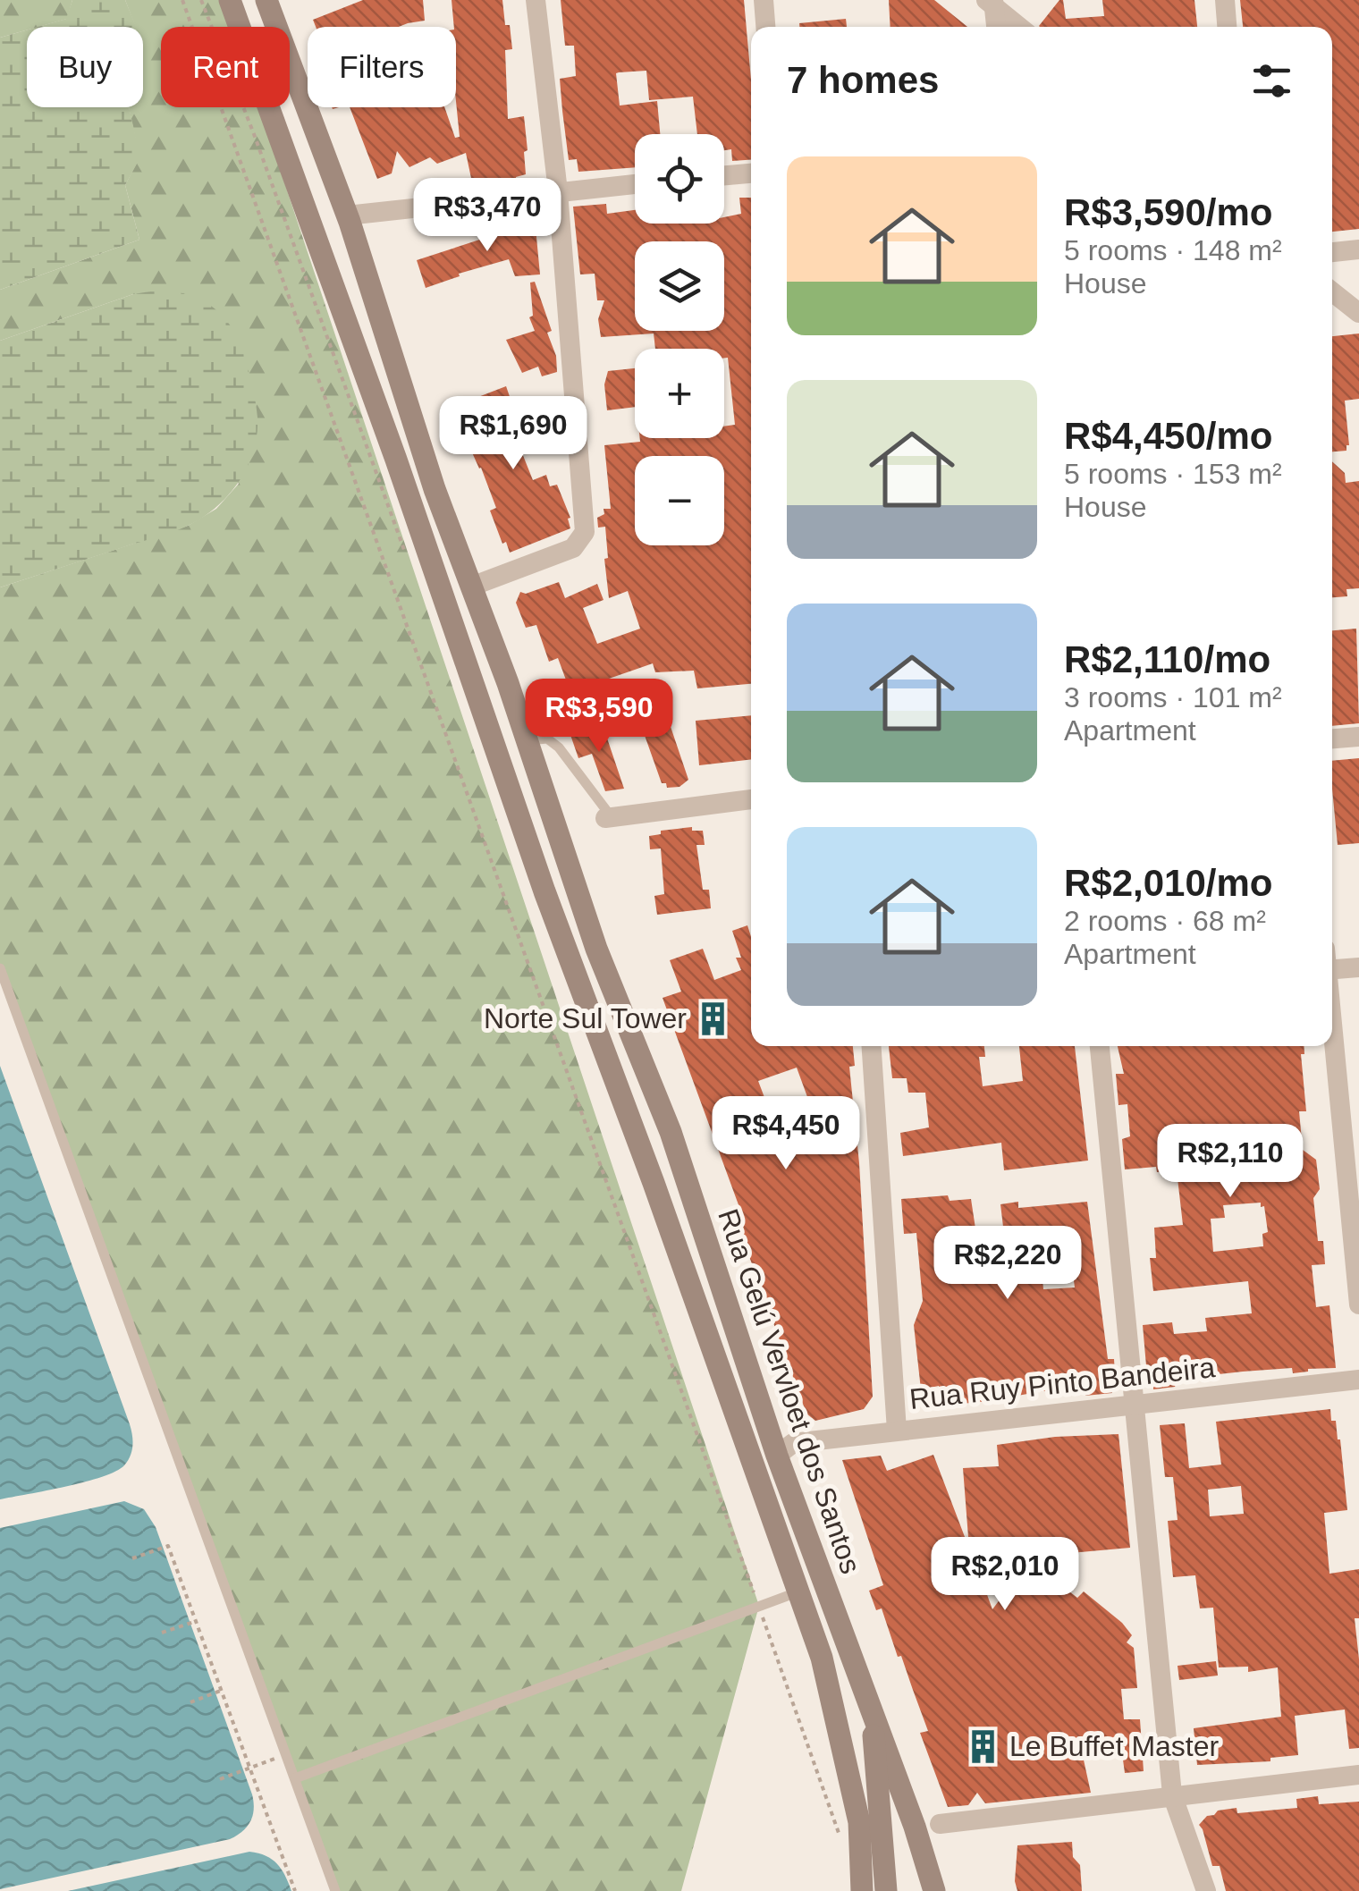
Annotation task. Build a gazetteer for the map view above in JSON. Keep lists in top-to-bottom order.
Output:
{
  "streets": {
    "main road": ["Rua Gelú Vervloet dos Santos"],
    "street": ["Rua Ruy Pinto Bandeira"]
  },
  "crossings": [
    ["Rua Ruy Pinto Bandeira", "Rua Gelú Vervloet dos Santos"]
  ],
  "places": {
    "building": ["Norte Sul Tower", "Le Buffet Master"]
  },
  "page": {
    "chip": ["Buy", "Rent", "Filters"],
    "heading": "7 homes",
    "map_buttons": ["+", "−"],
    "list": [
      {
        "name": "R$3,590/mo",
        "note": "5 rooms · 148 m² · House"
      },
      {
        "name": "R$4,450/mo",
        "note": "5 rooms · 153 m² · House"
      },
      {
        "name": "R$2,110/mo",
        "note": "3 rooms · 101 m² · Apartment"
      },
      {
        "name": "R$2,010/mo",
        "note": "2 rooms · 68 m² · Apartment"
      }
    ],
    "price": [
      "R$3,470",
      "R$1,690",
      "R$3,590",
      "R$4,450",
      "R$2,110",
      "R$2,220",
      "R$2,010"
    ]
  }
}
